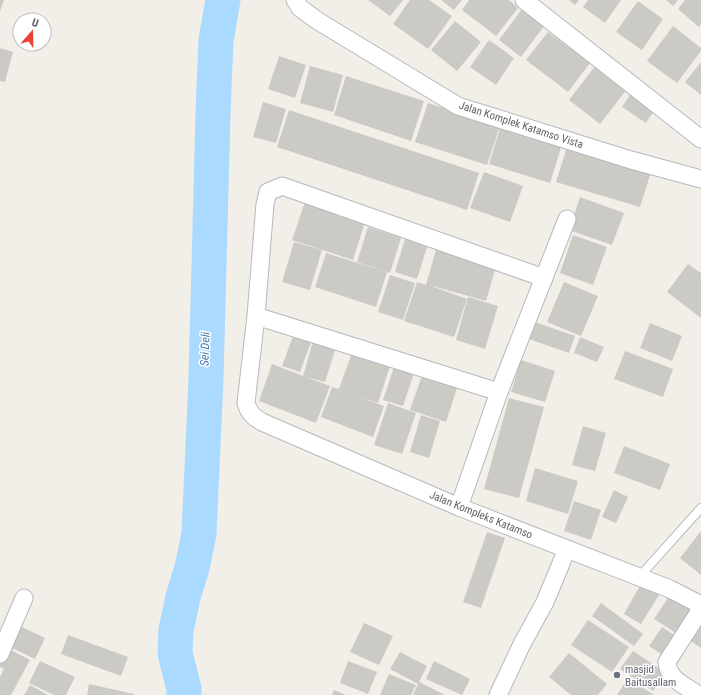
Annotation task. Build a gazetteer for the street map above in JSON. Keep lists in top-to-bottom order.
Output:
{
  "streets": {
    "street": ["Jalan Komplek Katamso Vista", "Jalan Kompleks Katamso"]
  },
  "water": ["Sei Deli"],
  "places": ["masjid Baitusallam"],
  "north": "top"
}
